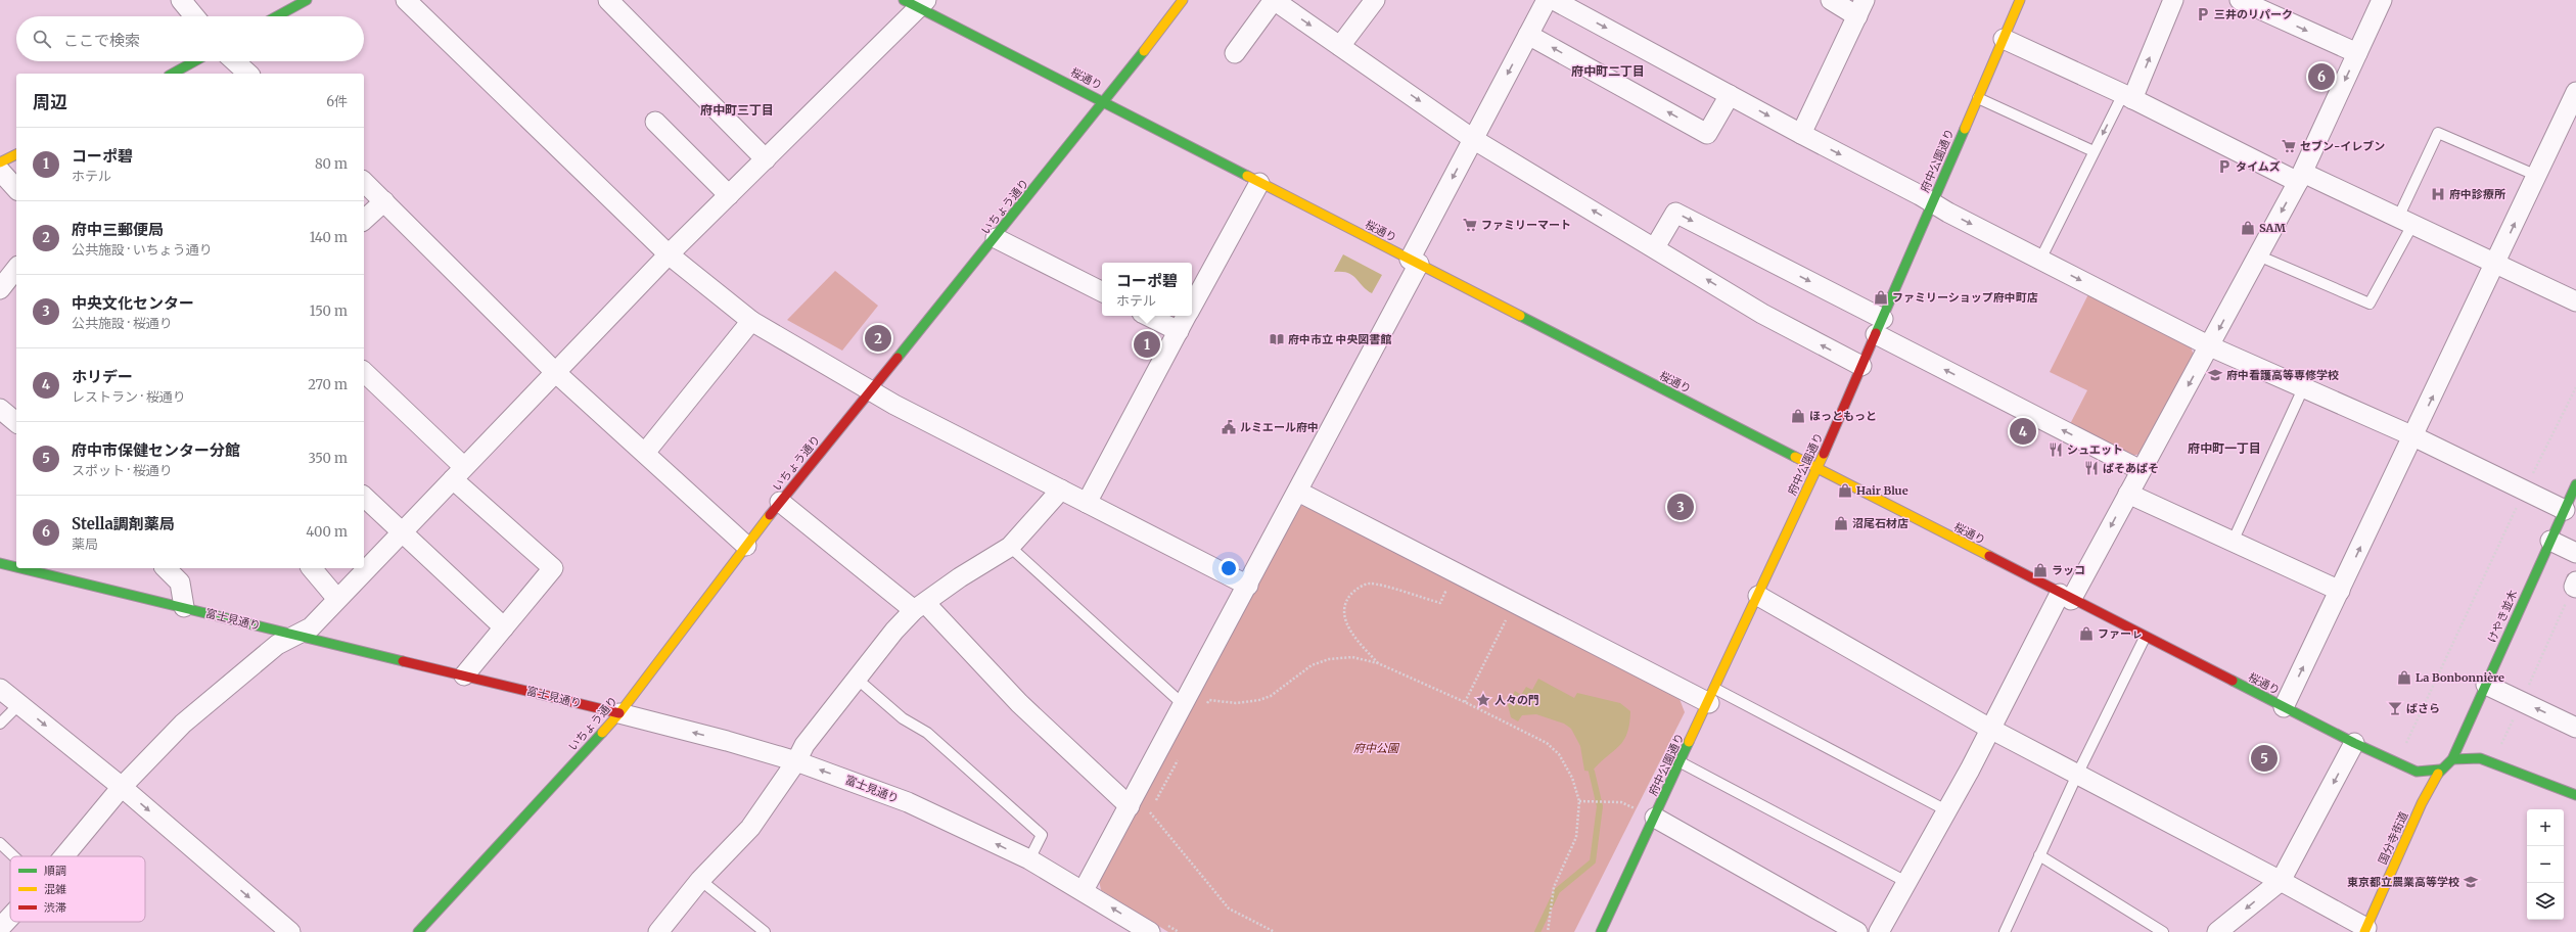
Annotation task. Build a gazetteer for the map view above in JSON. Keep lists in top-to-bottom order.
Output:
{
  "streets": {
    "street": [
      "桜通り",
      "府中公園通り",
      "いちょう通り",
      "けやき並木",
      "富士見通り",
      "国分寺街道"
    ]
  },
  "crossings": [
    ["桜通り", "府中公園通り"],
    ["桜通り", "いちょう通り"],
    ["桜通り", "国分寺街道"],
    ["いちょう通り", "富士見通り"],
    ["けやき並木", "国分寺街道"]
  ],
  "districts": ["府中町二丁目", "府中町三丁目", "府中町一丁目"],
  "parks": ["府中公園"],
  "places": {
    "parking": ["三井のリパーク", "タイムズ"],
    "supermarket": ["セブン-イレブン", "ファミリーマート"],
    "hospital": ["府中診療所"],
    "shop": [
      "SAM",
      "ファミリーショップ府中町店",
      "ほっともっと",
      "Hair Blue",
      "沼尾石材店",
      "ラッコ",
      "ファーㇾ",
      "La Bonbonnière"
    ],
    "library": ["府中市立 中央図書館"],
    "school or university": ["府中看護高等専修学校", "東京都立農業高等学校"],
    "public building": ["ルミエール府中"],
    "restaurant": ["シュエット", "ぱそあぱそ"],
    "place": ["人々の門"],
    "bar": ["ばさら"]
  },
  "legend": ["順調", "混雑", "渋滞"],
  "page": {
    "search": "ここで検索",
    "pins": [
      "6",
      "2",
      "1",
      "4",
      "3",
      "5"
    ],
    "heading": ["周辺", "6件"],
    "list": [
      {
        "mark": "1",
        "name": "コーポ碧",
        "note": "ホテル",
        "value": "80 m"
      },
      {
        "mark": "2",
        "name": "府中三郵便局",
        "note": "公共施設 · いちょう通り",
        "value": "140 m"
      },
      {
        "mark": "3",
        "name": "中央文化センター",
        "note": "公共施設 · 桜通り",
        "value": "150 m"
      },
      {
        "mark": "4",
        "name": "ホリデー",
        "note": "レストラン · 桜通り",
        "value": "270 m"
      },
      {
        "mark": "5",
        "name": "府中市保健センター分館",
        "note": "スポット · 桜通り",
        "value": "350 m"
      },
      {
        "mark": "6",
        "name": "Stella調剤薬局",
        "note": "薬局",
        "value": "400 m"
      }
    ],
    "popup": ["コーポ碧", "ホテル"],
    "map_buttons": ["+", "−"]
  }
}
